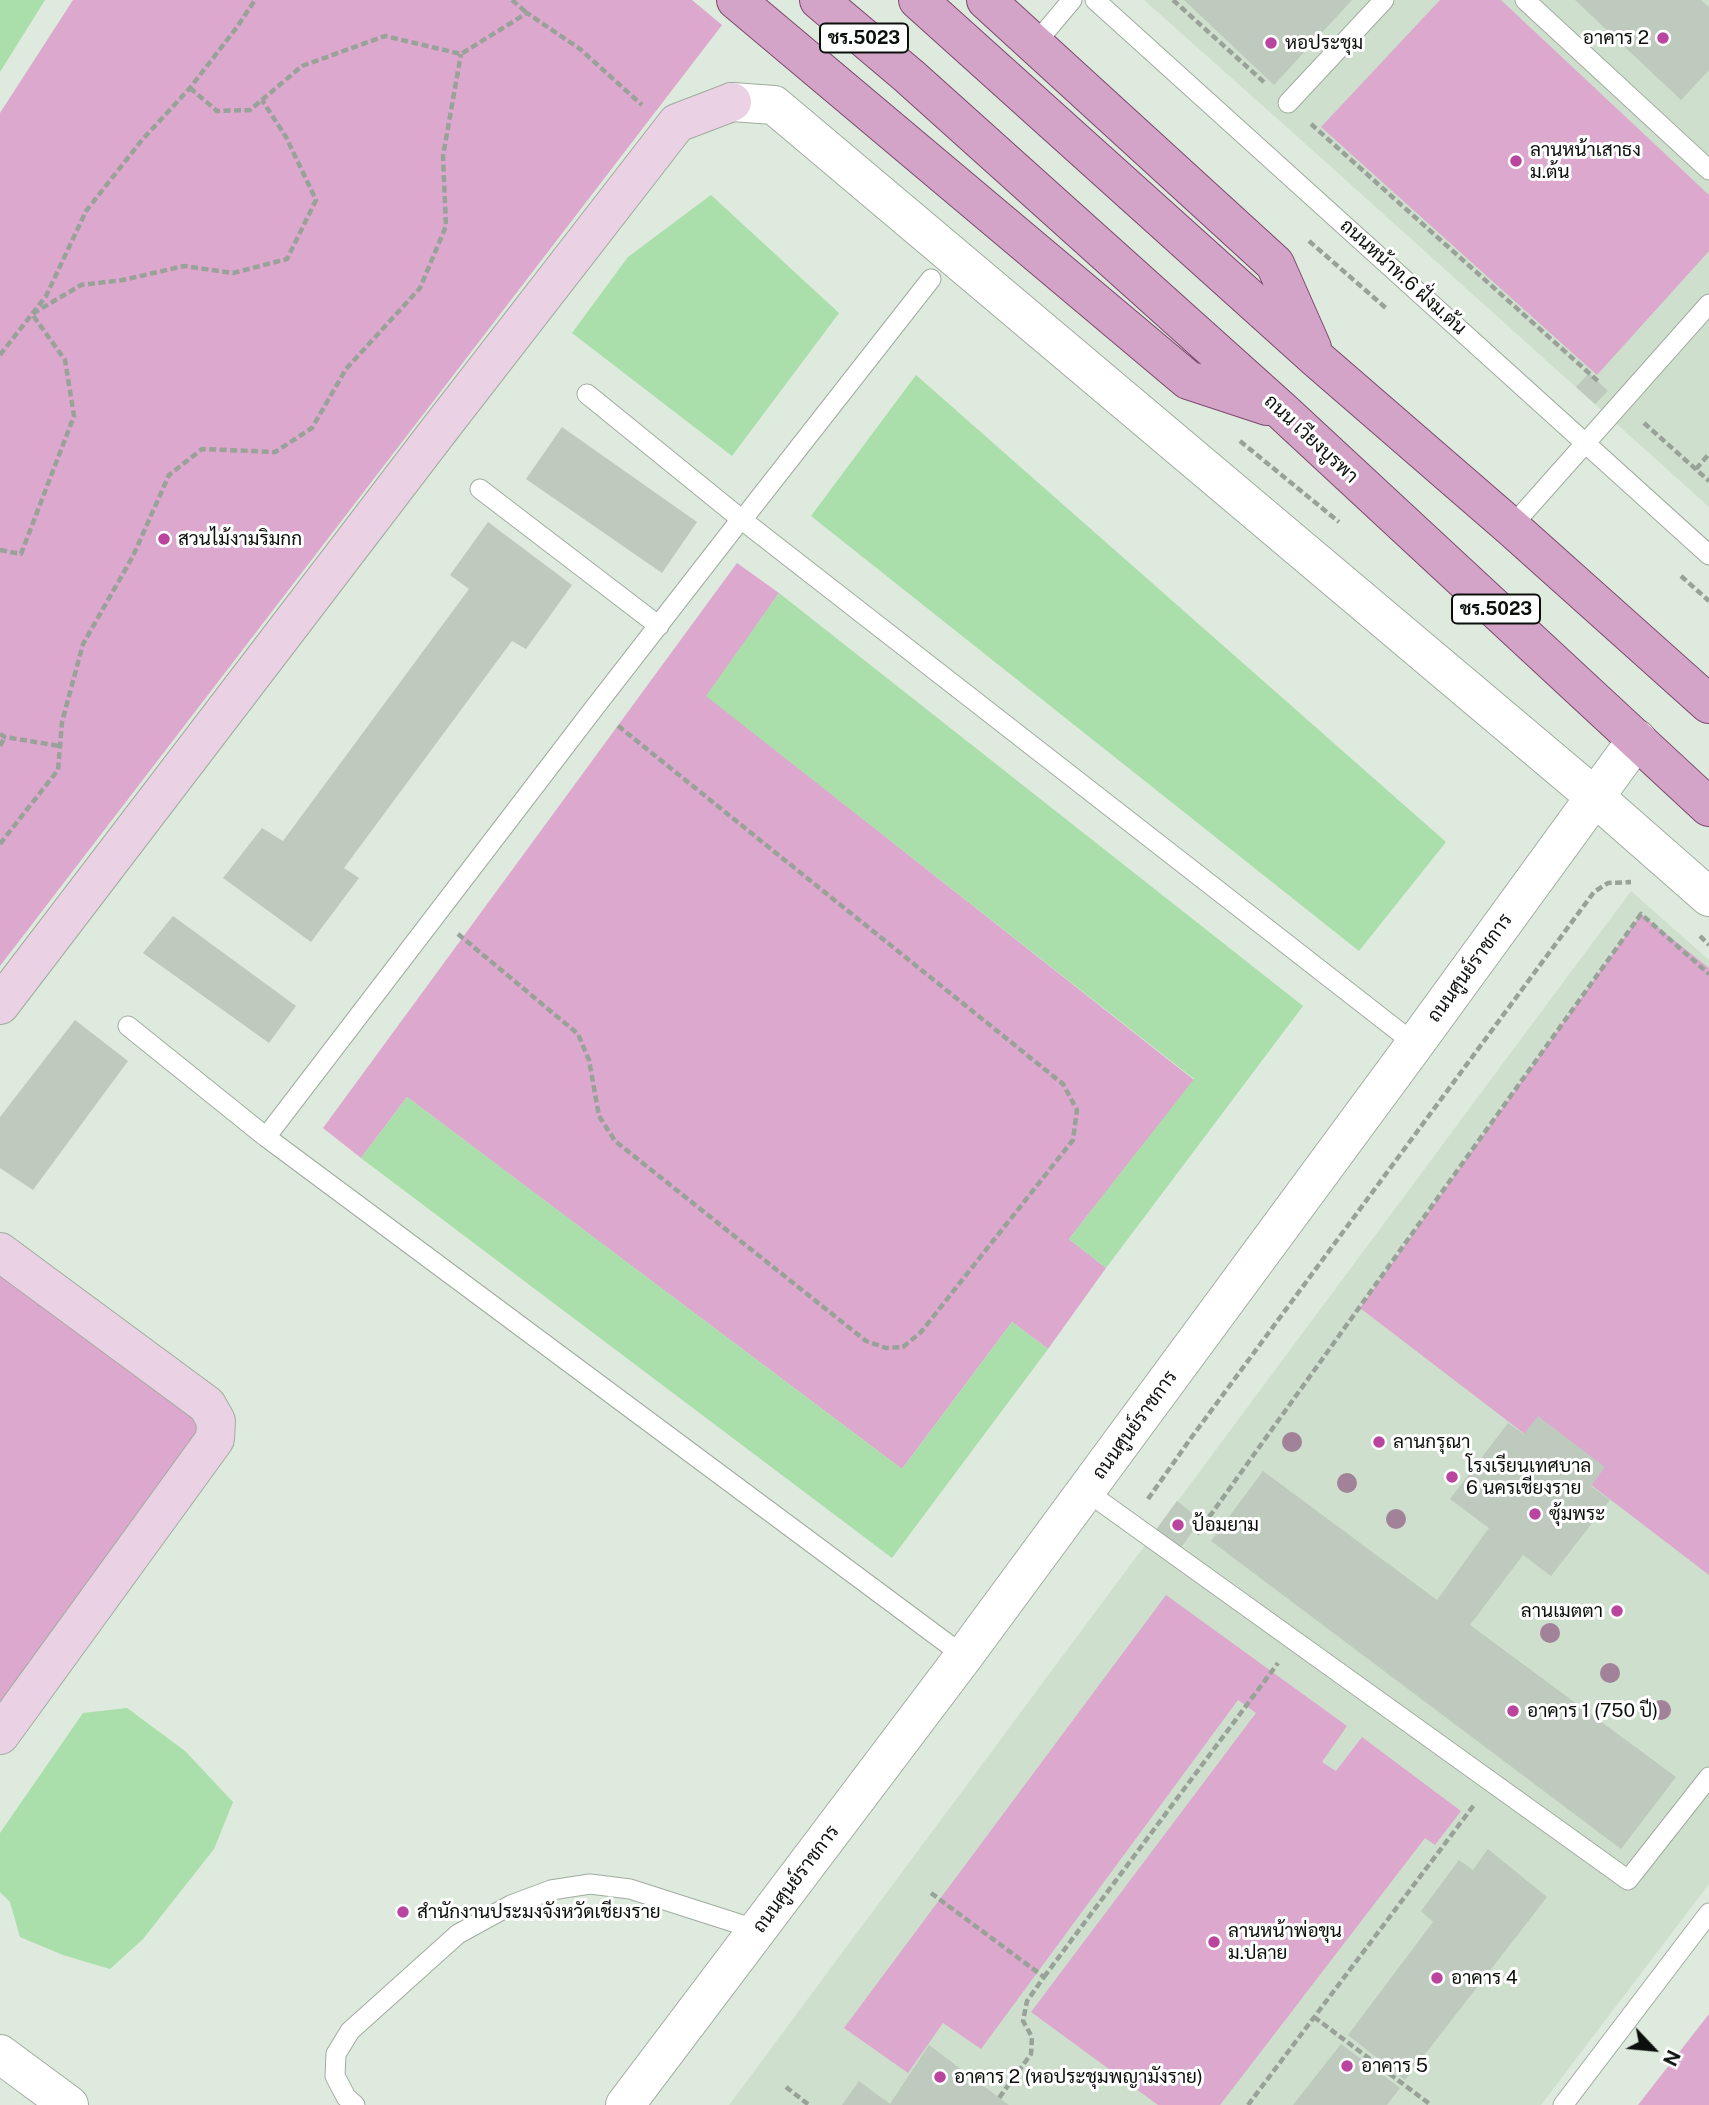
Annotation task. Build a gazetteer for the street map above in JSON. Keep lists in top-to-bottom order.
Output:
{
  "streets": {
    "main road": ["ชร.5023", "ถนน เวียงบูรพา"],
    "street": ["ถนนศูนย์ราชการ"],
    "lane": ["ถนนหน้าท.6 ฝั่งม.ต้น"]
  },
  "crossings": [
    ["ถนน เวียงบูรพา", "ถนนศูนย์ราชการ"]
  ],
  "places": [
    "อาคาร 2",
    "หอประชุม",
    "ลานหน้าเสาธง ม.ต้น",
    "สวนไม้งามริมกก",
    "ลานกรุณา",
    "โรงเรียนเทศบาล 6 นครเชียงราย",
    "ซุ้มพระ",
    "ป้อมยาม",
    "ลานเมตตา",
    "อาคาร 1 (750 ปี)",
    "สำนักงานประมงจังหวัดเชียงราย",
    "ลานหน้าพ่อขุน ม.ปลาย",
    "อาคาร 4",
    "อาคาร 5",
    "อาคาร 2 (หอประชุมพญามังราย)"
  ],
  "north": "bottom right"
}
